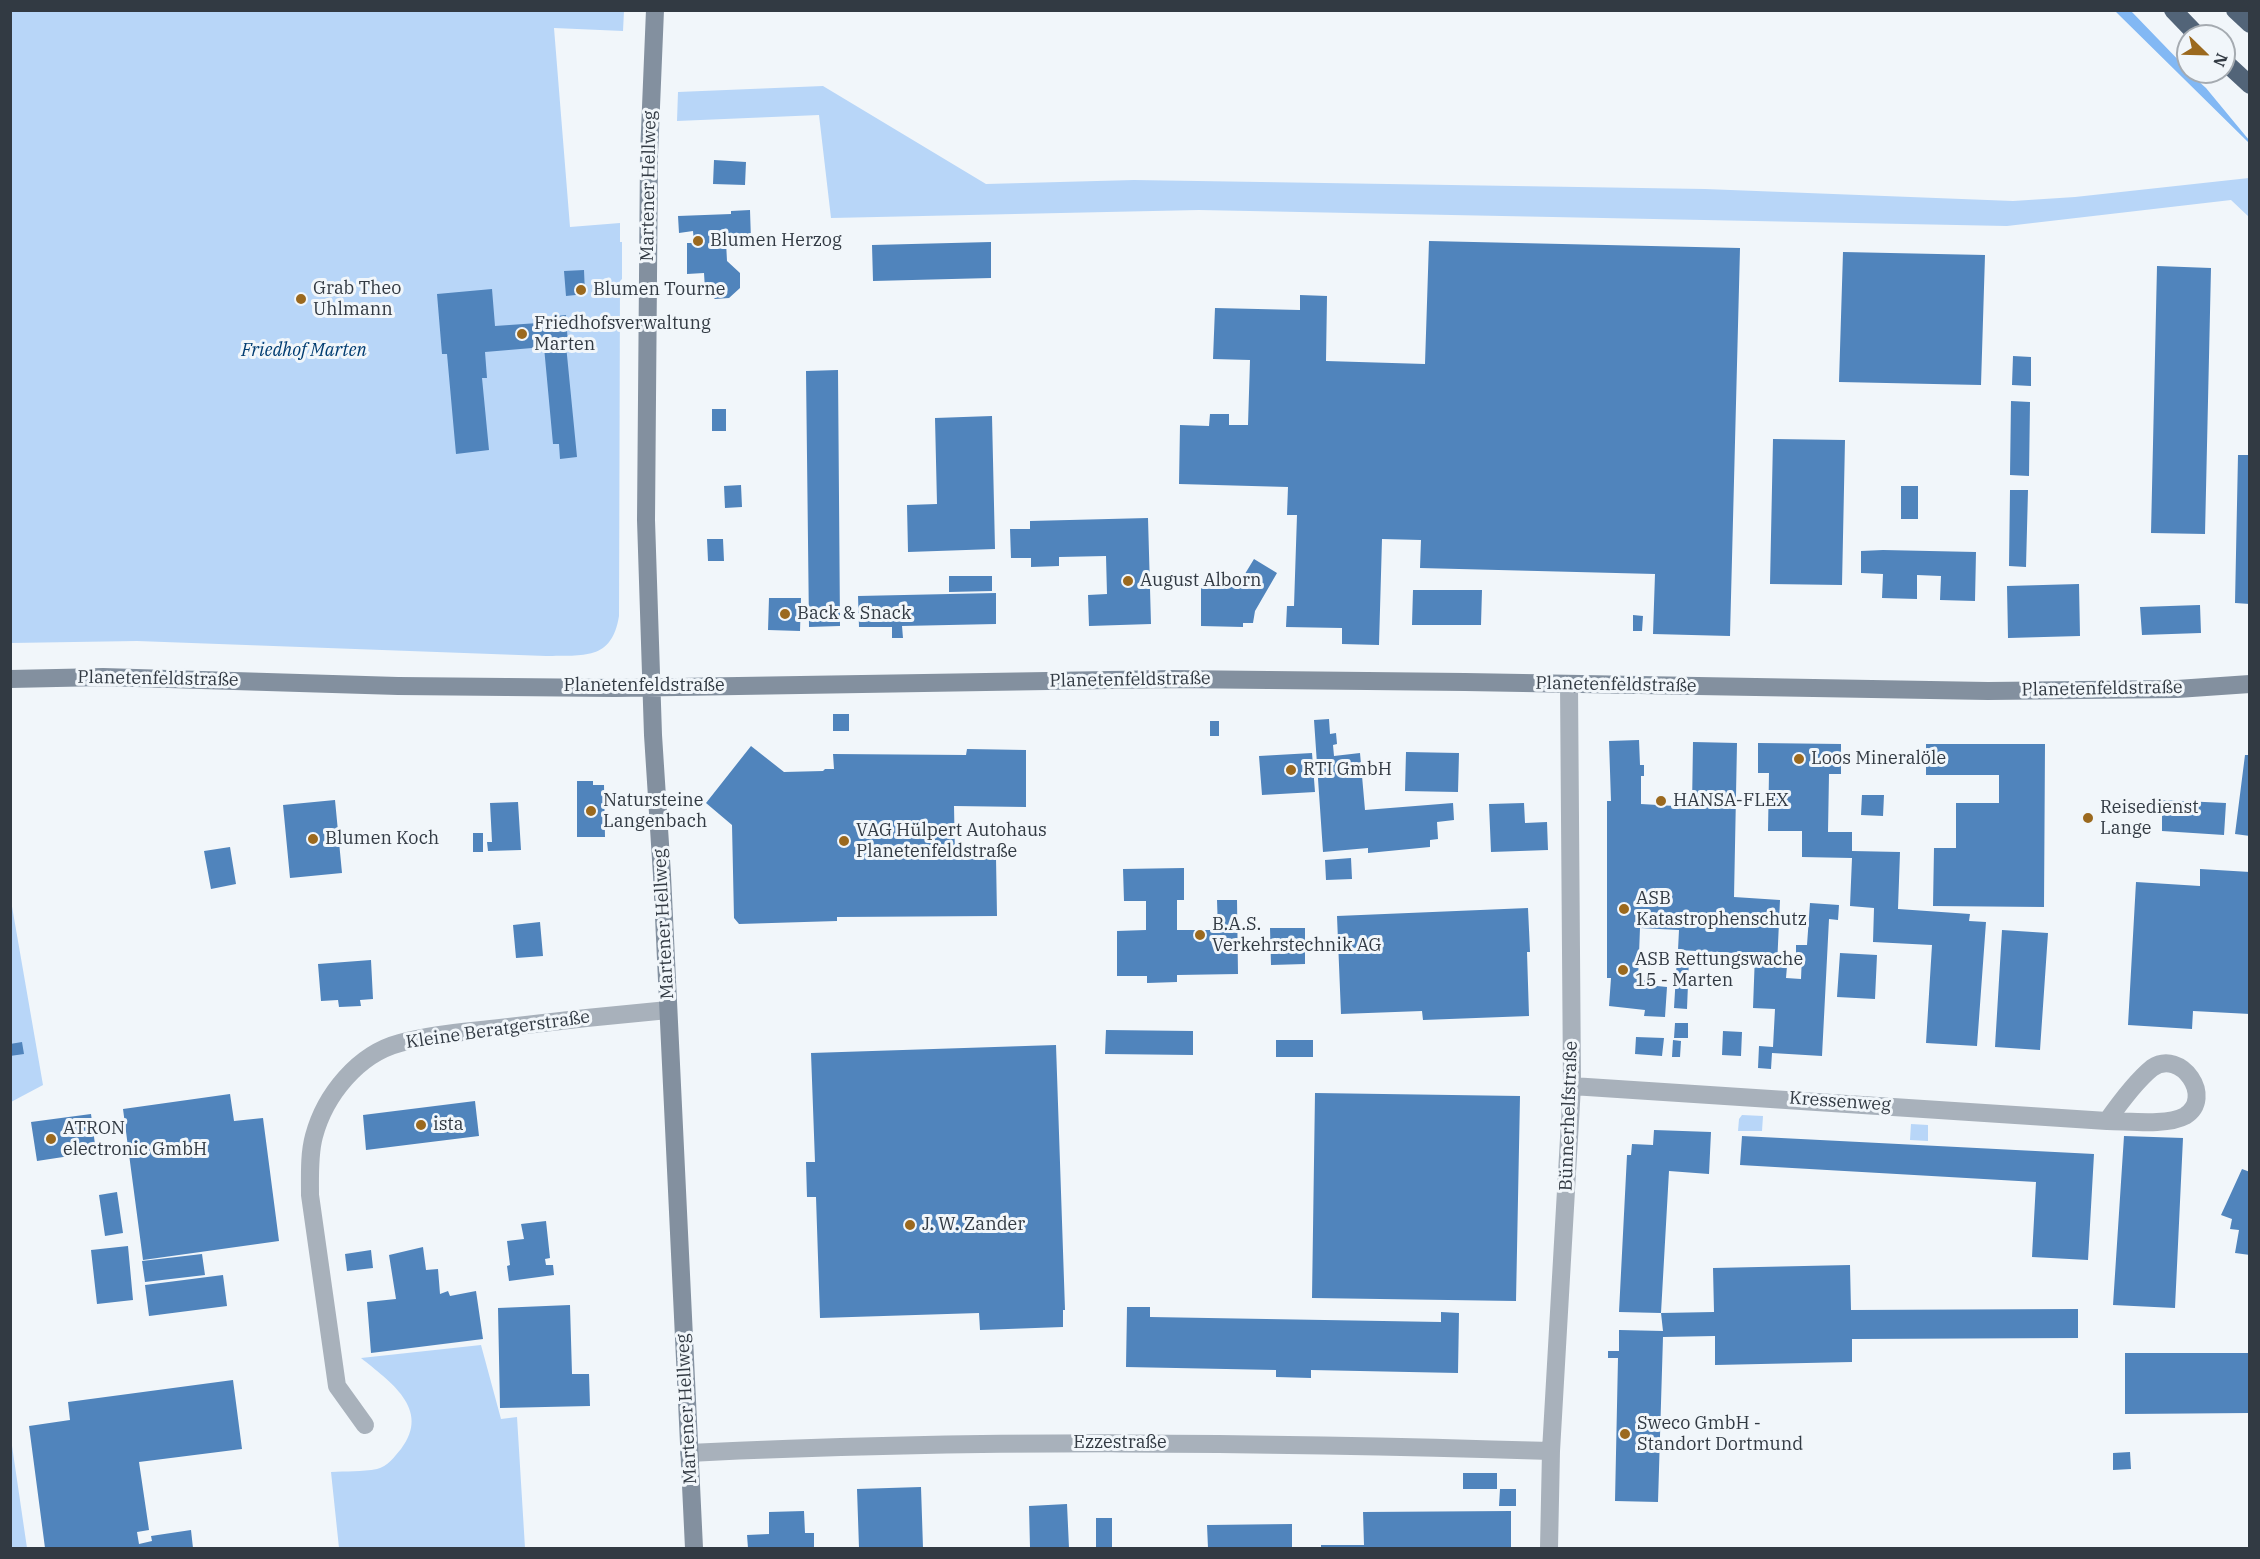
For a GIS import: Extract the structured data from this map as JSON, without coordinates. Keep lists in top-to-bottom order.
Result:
{
  "streets": {
    "street": [
      "Martener Hellweg",
      "Planetenfeldstraße",
      "Kleine Beratgerstraße",
      "Kressenweg",
      "Bünnerhelfstraße",
      "Ezzestraße"
    ]
  },
  "crossings": [
    ["Martener Hellweg", "Planetenfeldstraße"],
    ["Martener Hellweg", "Kleine Beratgerstraße"],
    ["Martener Hellweg", "Ezzestraße"],
    ["Planetenfeldstraße", "Bünnerhelfstraße"],
    ["Kressenweg", "Bünnerhelfstraße"],
    ["Bünnerhelfstraße", "Ezzestraße"]
  ],
  "parks": ["Friedhof Marten"],
  "places": [
    "Blumen Herzog",
    "Blumen Tourne",
    "Grab Theo Uhlmann",
    "Friedhofsverwaltung Marten",
    "August Alborn",
    "Back & Snack",
    "Loos Mineralöle",
    "RTI GmbH",
    "HANSA-FLEX",
    "Natursteine Langenbach",
    "Reisedienst Lange",
    "Blumen Koch",
    "VAG Hülpert Autohaus Planetenfeldstraße",
    "ASB Katastrophenschutz",
    "B.A.S. Verkehrstechnik AG",
    "ASB Rettungswache 15 - Marten",
    "ista",
    "ATRON electronic GmbH",
    "J. W. Zander",
    "Sweco GmbH - Standort Dortmund"
  ],
  "north": "bottom right"
}
